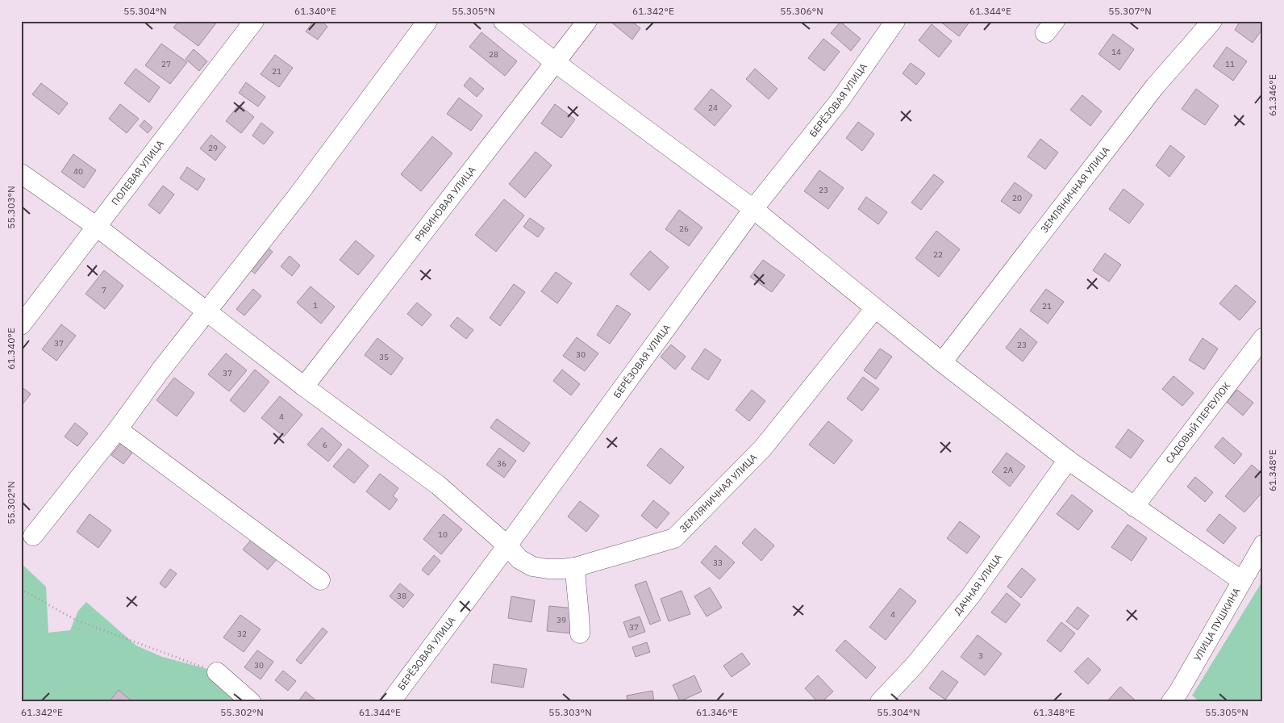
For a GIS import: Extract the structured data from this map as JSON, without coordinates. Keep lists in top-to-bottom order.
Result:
{
  "streets": {
    "street": [
      "БЕРЁЗОВАЯ УЛИЦА",
      "ПОЛЕВАЯ УЛИЦА",
      "ЗЕМЛЯНИЧНАЯ УЛИЦА",
      "РЯБИНОВАЯ УЛИЦА",
      "САДОВЫЙ ПЕРЕУЛОК",
      "ДАЧНАЯ УЛИЦА",
      "УЛИЦА ПУШКИНА"
    ]
  },
  "crossings": [
    ["БЕРЁЗОВАЯ УЛИЦА", "ЗЕМЛЯНИЧНАЯ УЛИЦА"],
    ["ПОЛЕВАЯ УЛИЦА", "ЗЕМЛЯНИЧНАЯ УЛИЦА"],
    ["ЗЕМЛЯНИЧНАЯ УЛИЦА", "РЯБИНОВАЯ УЛИЦА"]
  ],
  "house_numbers": [
    "14",
    "28",
    "27",
    "11",
    "21",
    "24",
    "29",
    "40",
    "23",
    "20",
    "26",
    "22",
    "7",
    "1",
    "21",
    "37",
    "23",
    "30",
    "35",
    "37",
    "4",
    "6",
    "36",
    "2А",
    "10",
    "33",
    "38",
    "4",
    "39",
    "37",
    "32",
    "3",
    "30"
  ],
  "coordinates": [
    "55.304°N",
    "61.340°E",
    "55.305°N",
    "61.342°E",
    "55.306°N",
    "61.344°E",
    "55.307°N",
    "61.346°E",
    "55.303°N",
    "61.348°E",
    "55.302°N"
  ]
}
